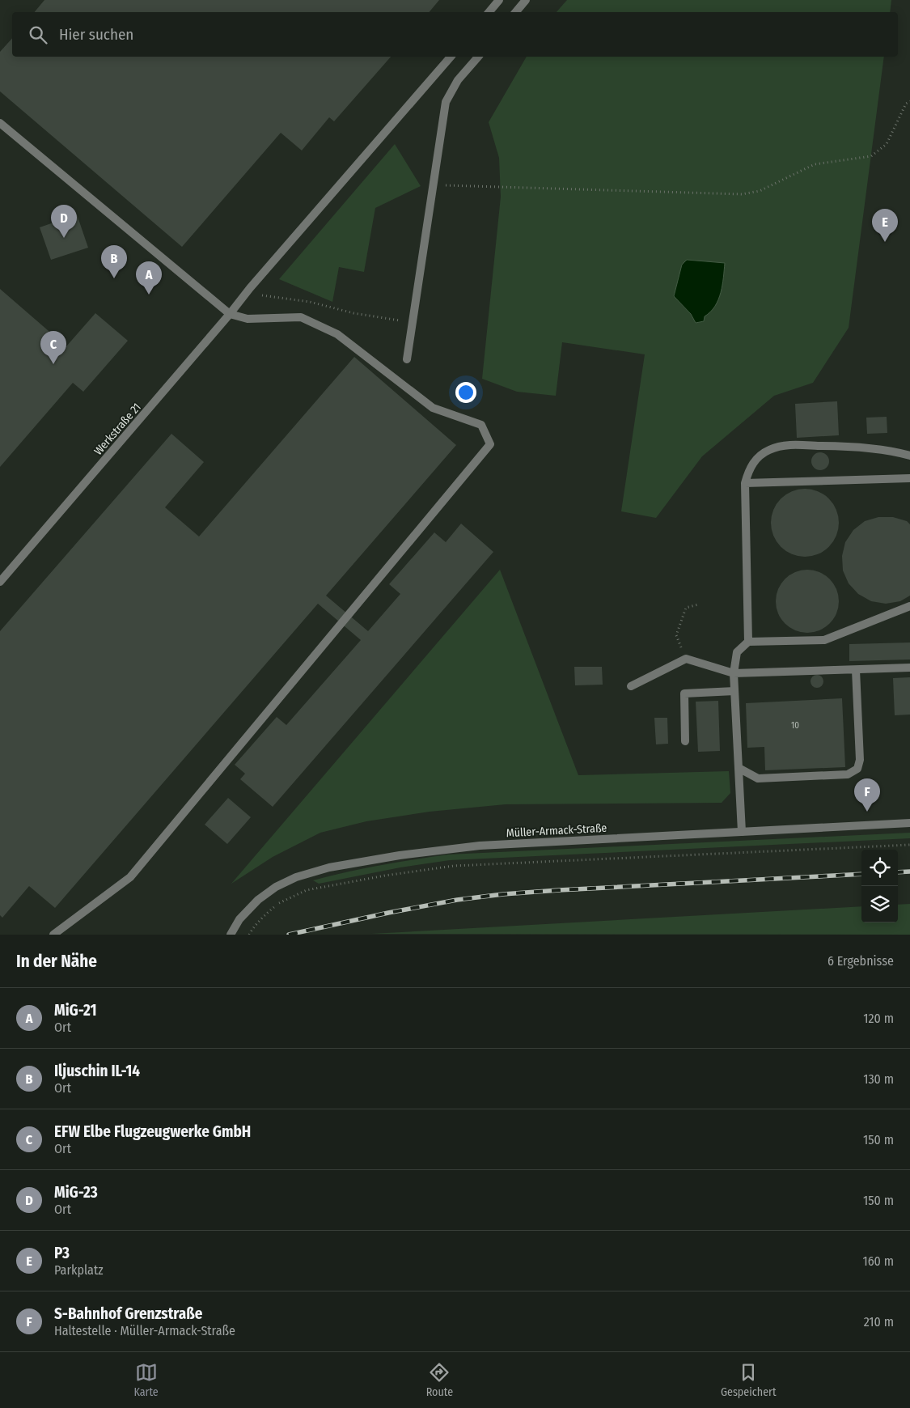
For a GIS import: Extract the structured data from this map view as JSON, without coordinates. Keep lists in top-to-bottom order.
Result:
{
  "streets": {
    "street": ["Werkstraße 21", "Müller-Armack-Straße"]
  },
  "house_numbers": ["10"],
  "page": {
    "search": "Hier suchen",
    "pins": [
      "D",
      "E",
      "B",
      "A",
      "C",
      "F"
    ],
    "heading": ["In der Nähe", "6 Ergebnisse"],
    "list": [
      {
        "mark": "A",
        "name": "MiG-21",
        "note": "Ort",
        "value": "120 m"
      },
      {
        "mark": "B",
        "name": "Iljuschin IL-14",
        "note": "Ort",
        "value": "130 m"
      },
      {
        "mark": "C",
        "name": "EFW Elbe Flugzeugwerke GmbH",
        "note": "Ort",
        "value": "150 m"
      },
      {
        "mark": "D",
        "name": "MiG-23",
        "note": "Ort",
        "value": "150 m"
      },
      {
        "mark": "E",
        "name": "P3",
        "note": "Parkplatz",
        "value": "160 m"
      },
      {
        "mark": "F",
        "name": "S-Bahnhof Grenzstraße",
        "note": "Haltestelle · Müller-Armack-Straße",
        "value": "210 m"
      }
    ],
    "nav": ["Karte", "Route", "Gespeichert"]
  }
}
